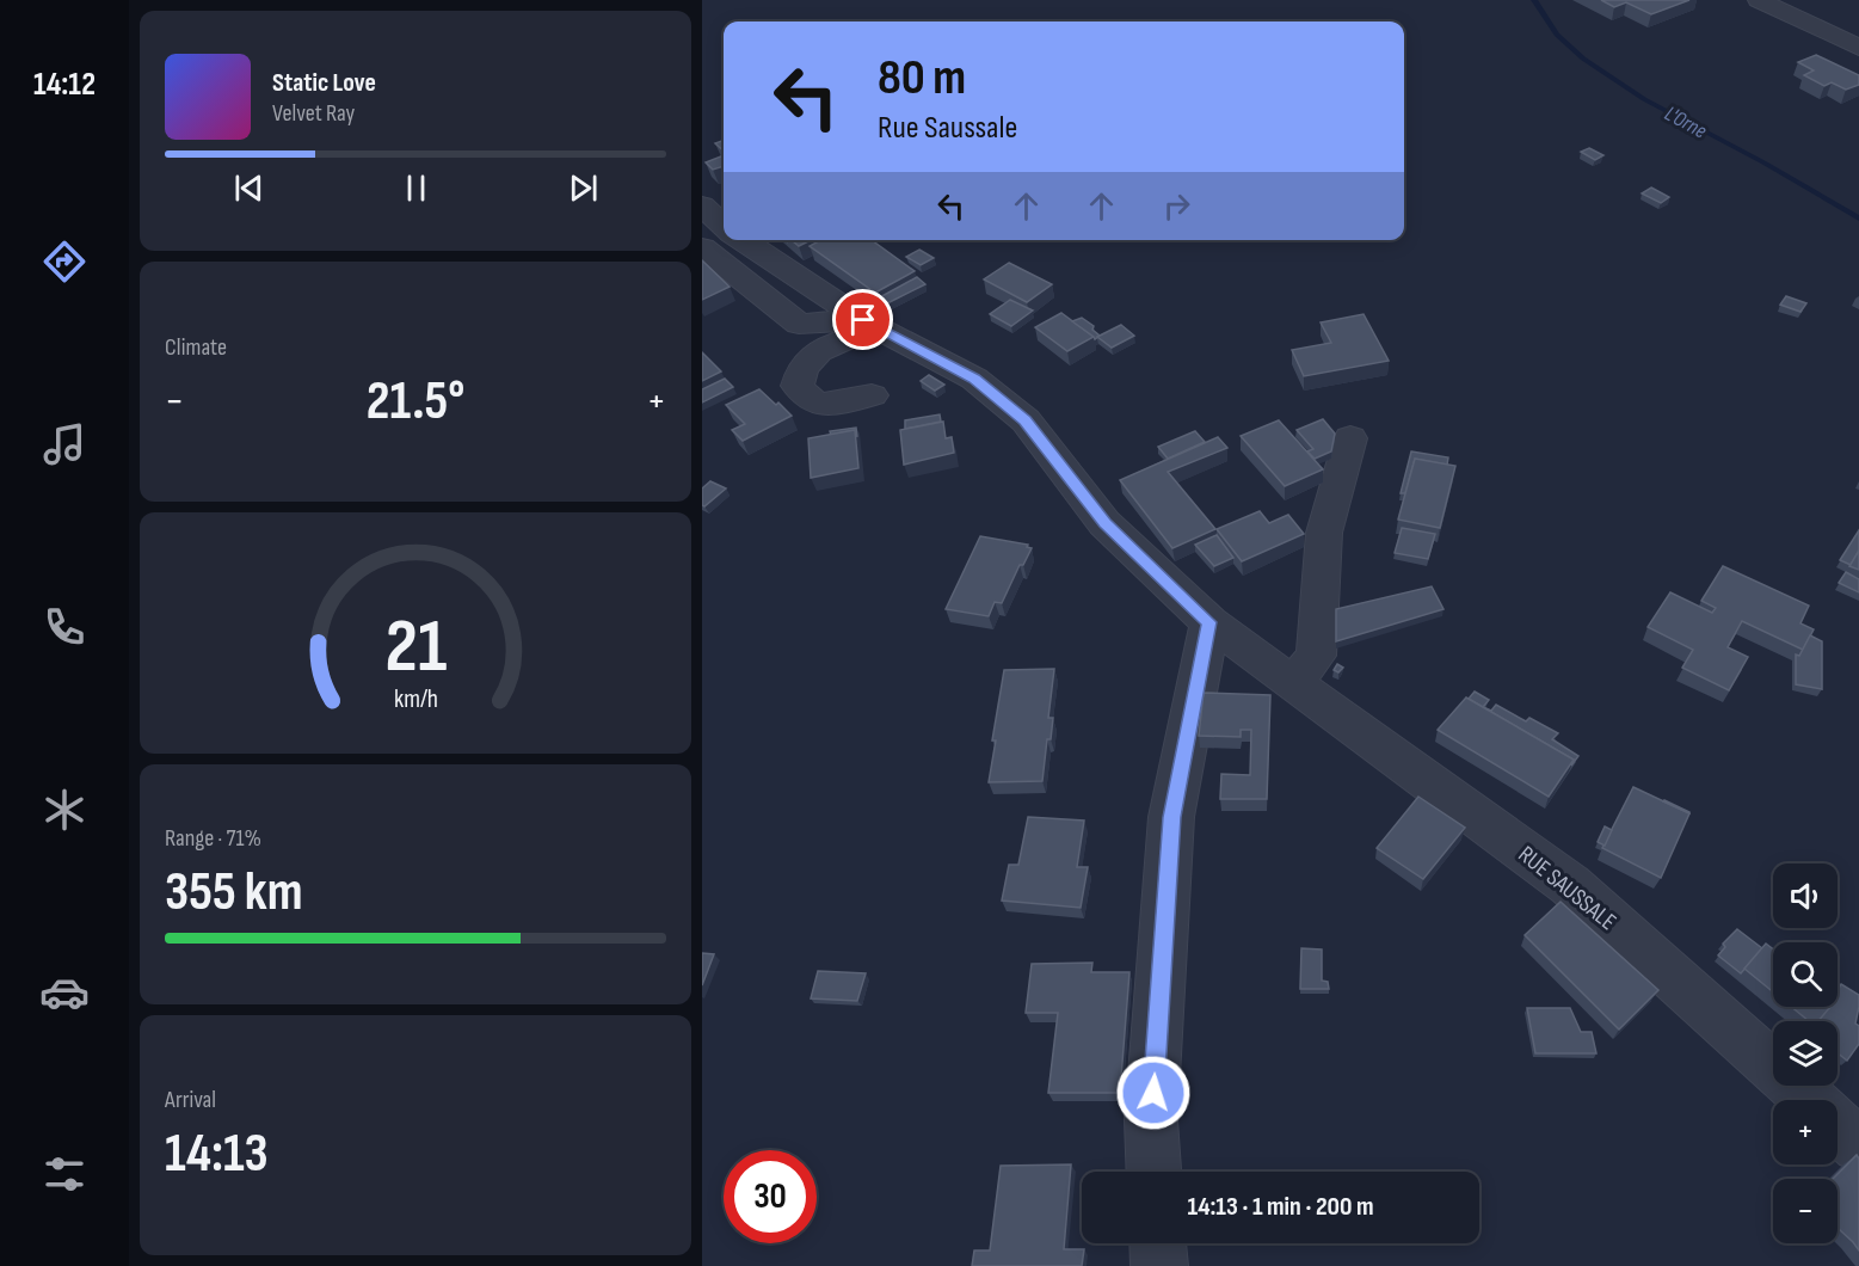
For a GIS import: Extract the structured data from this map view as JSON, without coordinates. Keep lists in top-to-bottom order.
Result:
{
  "streets": {
    "street": ["RUE SAUSSALE"]
  },
  "water": ["L'Orne"],
  "page": {
    "tabs": "14:12",
    "turn": ["80 m", "Rue Saussale"],
    "song": ["Static Love", "Velvet Ray"],
    "tile": [
      "Climate",
      ["Range · 71%", "355 km"],
      ["Arrival", "14:13"]
    ],
    "heat": ["−", "21.5°", "+"],
    "map_buttons": ["+", "−"],
    "limit": "30",
    "trip": "14:13 · 1 min · 200 m",
    "gauge": ["21", "km/h"]
  }
}
